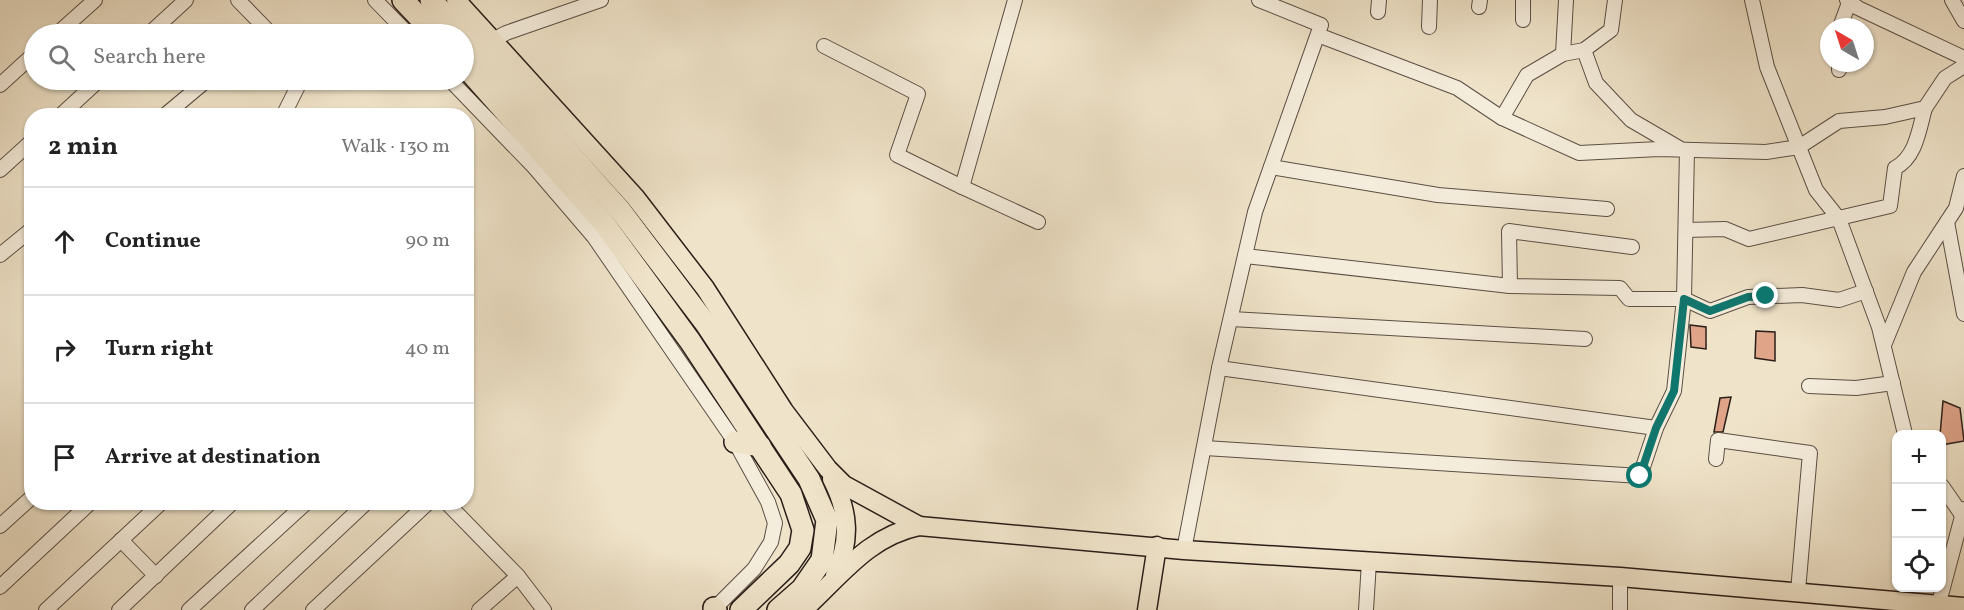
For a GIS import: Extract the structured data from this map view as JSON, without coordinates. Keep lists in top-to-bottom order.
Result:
{
  "north": "top left",
  "page": {
    "search": "Search here",
    "heading": ["2 min", "Walk · 130 m"],
    "list": [
      ["Continue", "90 m"],
      ["Turn right", "40 m"],
      "Arrive at destination"
    ],
    "map_buttons": ["+", "−"]
  }
}
